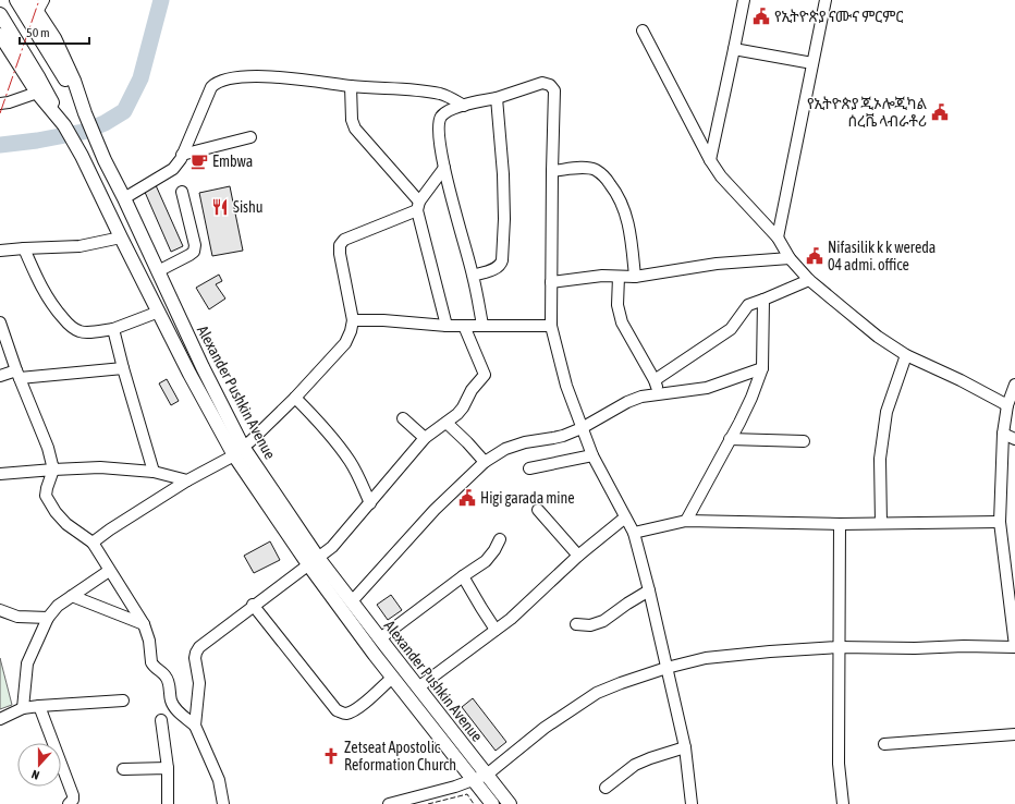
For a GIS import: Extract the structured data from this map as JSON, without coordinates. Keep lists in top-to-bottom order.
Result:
{
  "streets": {
    "main road": ["Alexander Pushkin Avenue"]
  },
  "places": {
    "public building": [
      "የኢትዮጵያ ናሙና ምርምር",
      "የኢትዮጵያ ጂኦሎጂካል ሰረቬ ላብራቶሪ",
      "Nifasilik k k wereda 04 admi. office",
      "Higi garada mine"
    ],
    "cafe": ["Embwa"],
    "restaurant": ["Sishu"],
    "church": ["Zetseat Apostolic Reformation Church"]
  },
  "scale_bar": "50 m",
  "north": "bottom"
}
